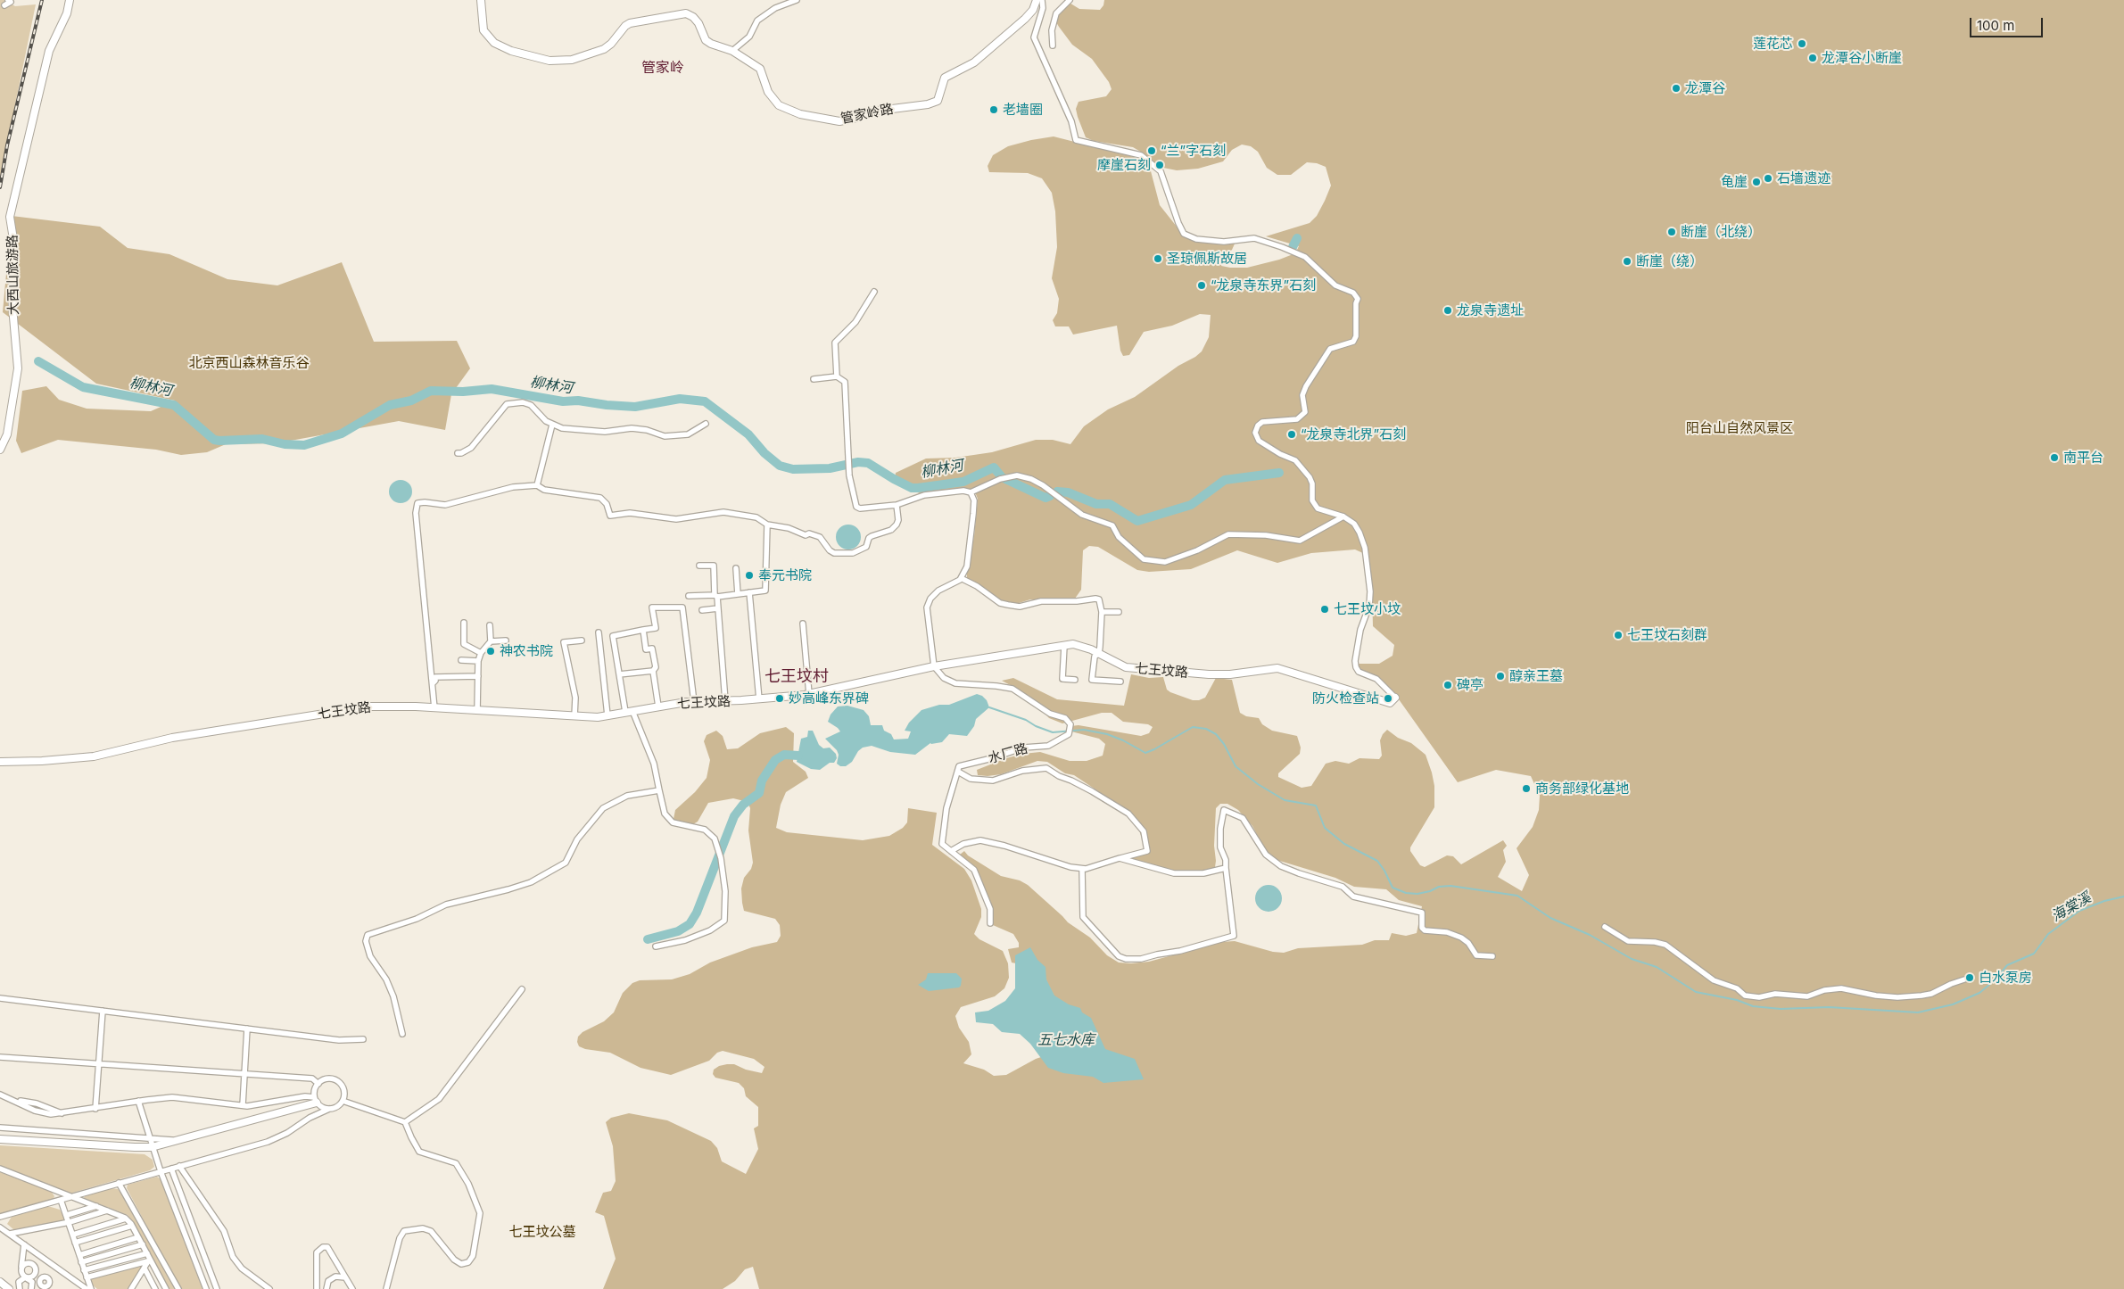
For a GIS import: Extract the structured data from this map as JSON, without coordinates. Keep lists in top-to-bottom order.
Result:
{
  "streets": {
    "street": [
      "管家岭路",
      "大西山旅游路",
      "七王坟路",
      "水厂路"
    ]
  },
  "crossings": [
    ["七王坟路", "水厂路"]
  ],
  "districts": ["管家岭", "七王坟村"],
  "water": ["柳林河", "海棠溪", "五七水库"],
  "parks": ["北京西山森林音乐谷", "阳台山自然风景区", "七王坟公墓"],
  "places": [
    "莲花芯",
    "龙潭谷小断崖",
    "龙潭谷",
    "老墙圈",
    "“兰”字石刻",
    "摩崖石刻",
    "石墙遗迹",
    "龟崖",
    "断崖（北绕）",
    "圣琼佩斯故居",
    "断崖（绕）",
    "“龙泉寺东界”石刻",
    "龙泉寺遗址",
    "“龙泉寺北界”石刻",
    "南平台",
    "奉元书院",
    "七王坟小坟",
    "七王坟石刻群",
    "神农书院",
    "醇亲王墓",
    "碑亭",
    "妙高峰东界碑",
    "防火检查站",
    "商务部绿化基地",
    "白水泵房"
  ],
  "scale_bar": "100 m"
}
